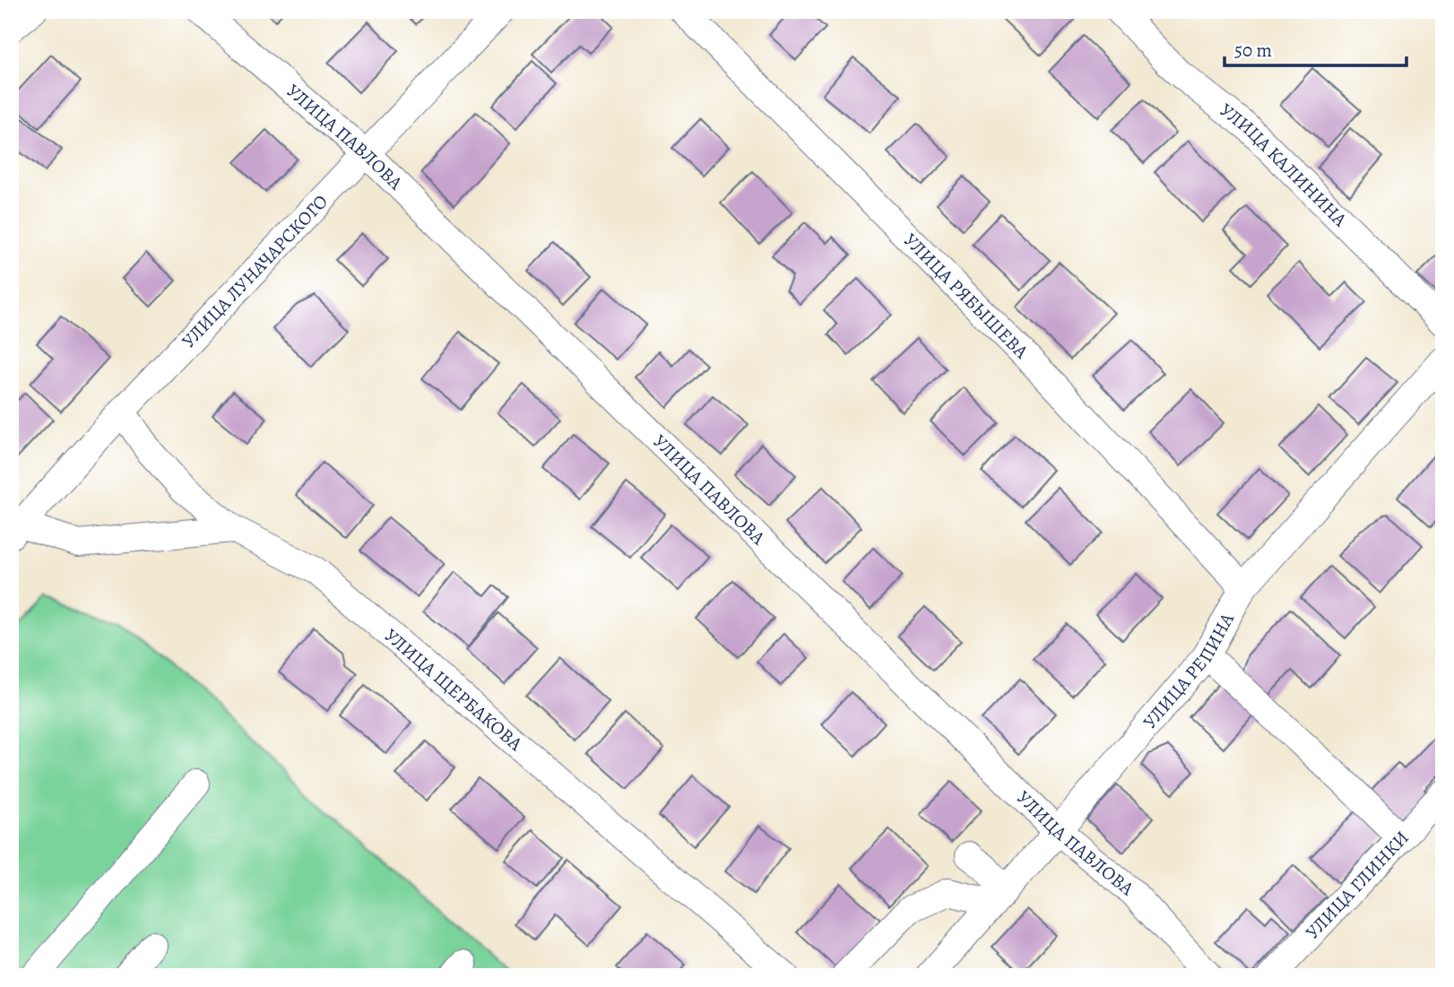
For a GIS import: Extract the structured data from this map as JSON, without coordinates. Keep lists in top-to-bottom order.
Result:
{
  "streets": {
    "street": [
      "УЛИЦА ПАВЛОВА",
      "УЛИЦА КАЛИНИНА",
      "УЛИЦА ЛУНАЧАРСКОГО",
      "УЛИЦА РЯБЫШЕВА",
      "УЛИЦА РЕПИНА",
      "УЛИЦА ЩЕРБАКОВА",
      "УЛИЦА ГЛИНКИ"
    ]
  },
  "crossings": [
    ["УЛИЦА ПАВЛОВА", "УЛИЦА ЛУНАЧАРСКОГО"],
    ["УЛИЦА ПАВЛОВА", "УЛИЦА РЕПИНА"],
    ["УЛИЦА ЛУНАЧАРСКОГО", "УЛИЦА ЩЕРБАКОВА"],
    ["УЛИЦА РЯБЫШЕВА", "УЛИЦА РЕПИНА"]
  ],
  "scale_bar": "50 m"
}
